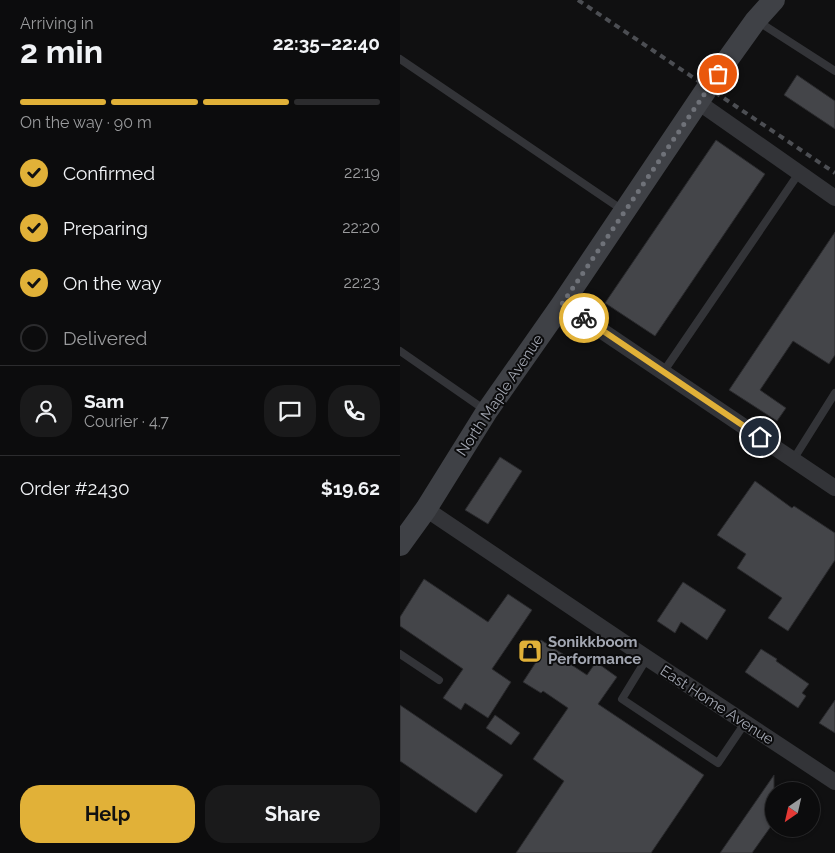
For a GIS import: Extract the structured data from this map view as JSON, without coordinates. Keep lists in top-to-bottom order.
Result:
{
  "streets": {
    "street": ["North Maple Avenue", "East Home Avenue"]
  },
  "crossings": [
    ["North Maple Avenue", "East Home Avenue"]
  ],
  "places": {
    "shop": ["Sonikkboom Performance"]
  },
  "north": "bottom left",
  "page": {
    "heading": ["2 min", "Arriving in", "22:35–22:40"],
    "panel": [
      "Sam",
      "Courier · 4.7",
      "Order #2430",
      "$19.62"
    ],
    "bar": "On the way · 90 m",
    "list": [
      ["Confirmed", "22:19"],
      ["Preparing", "22:20"],
      ["On the way", "22:23"],
      "Delivered"
    ],
    "buttons": ["Help", "Share"]
  }
}
